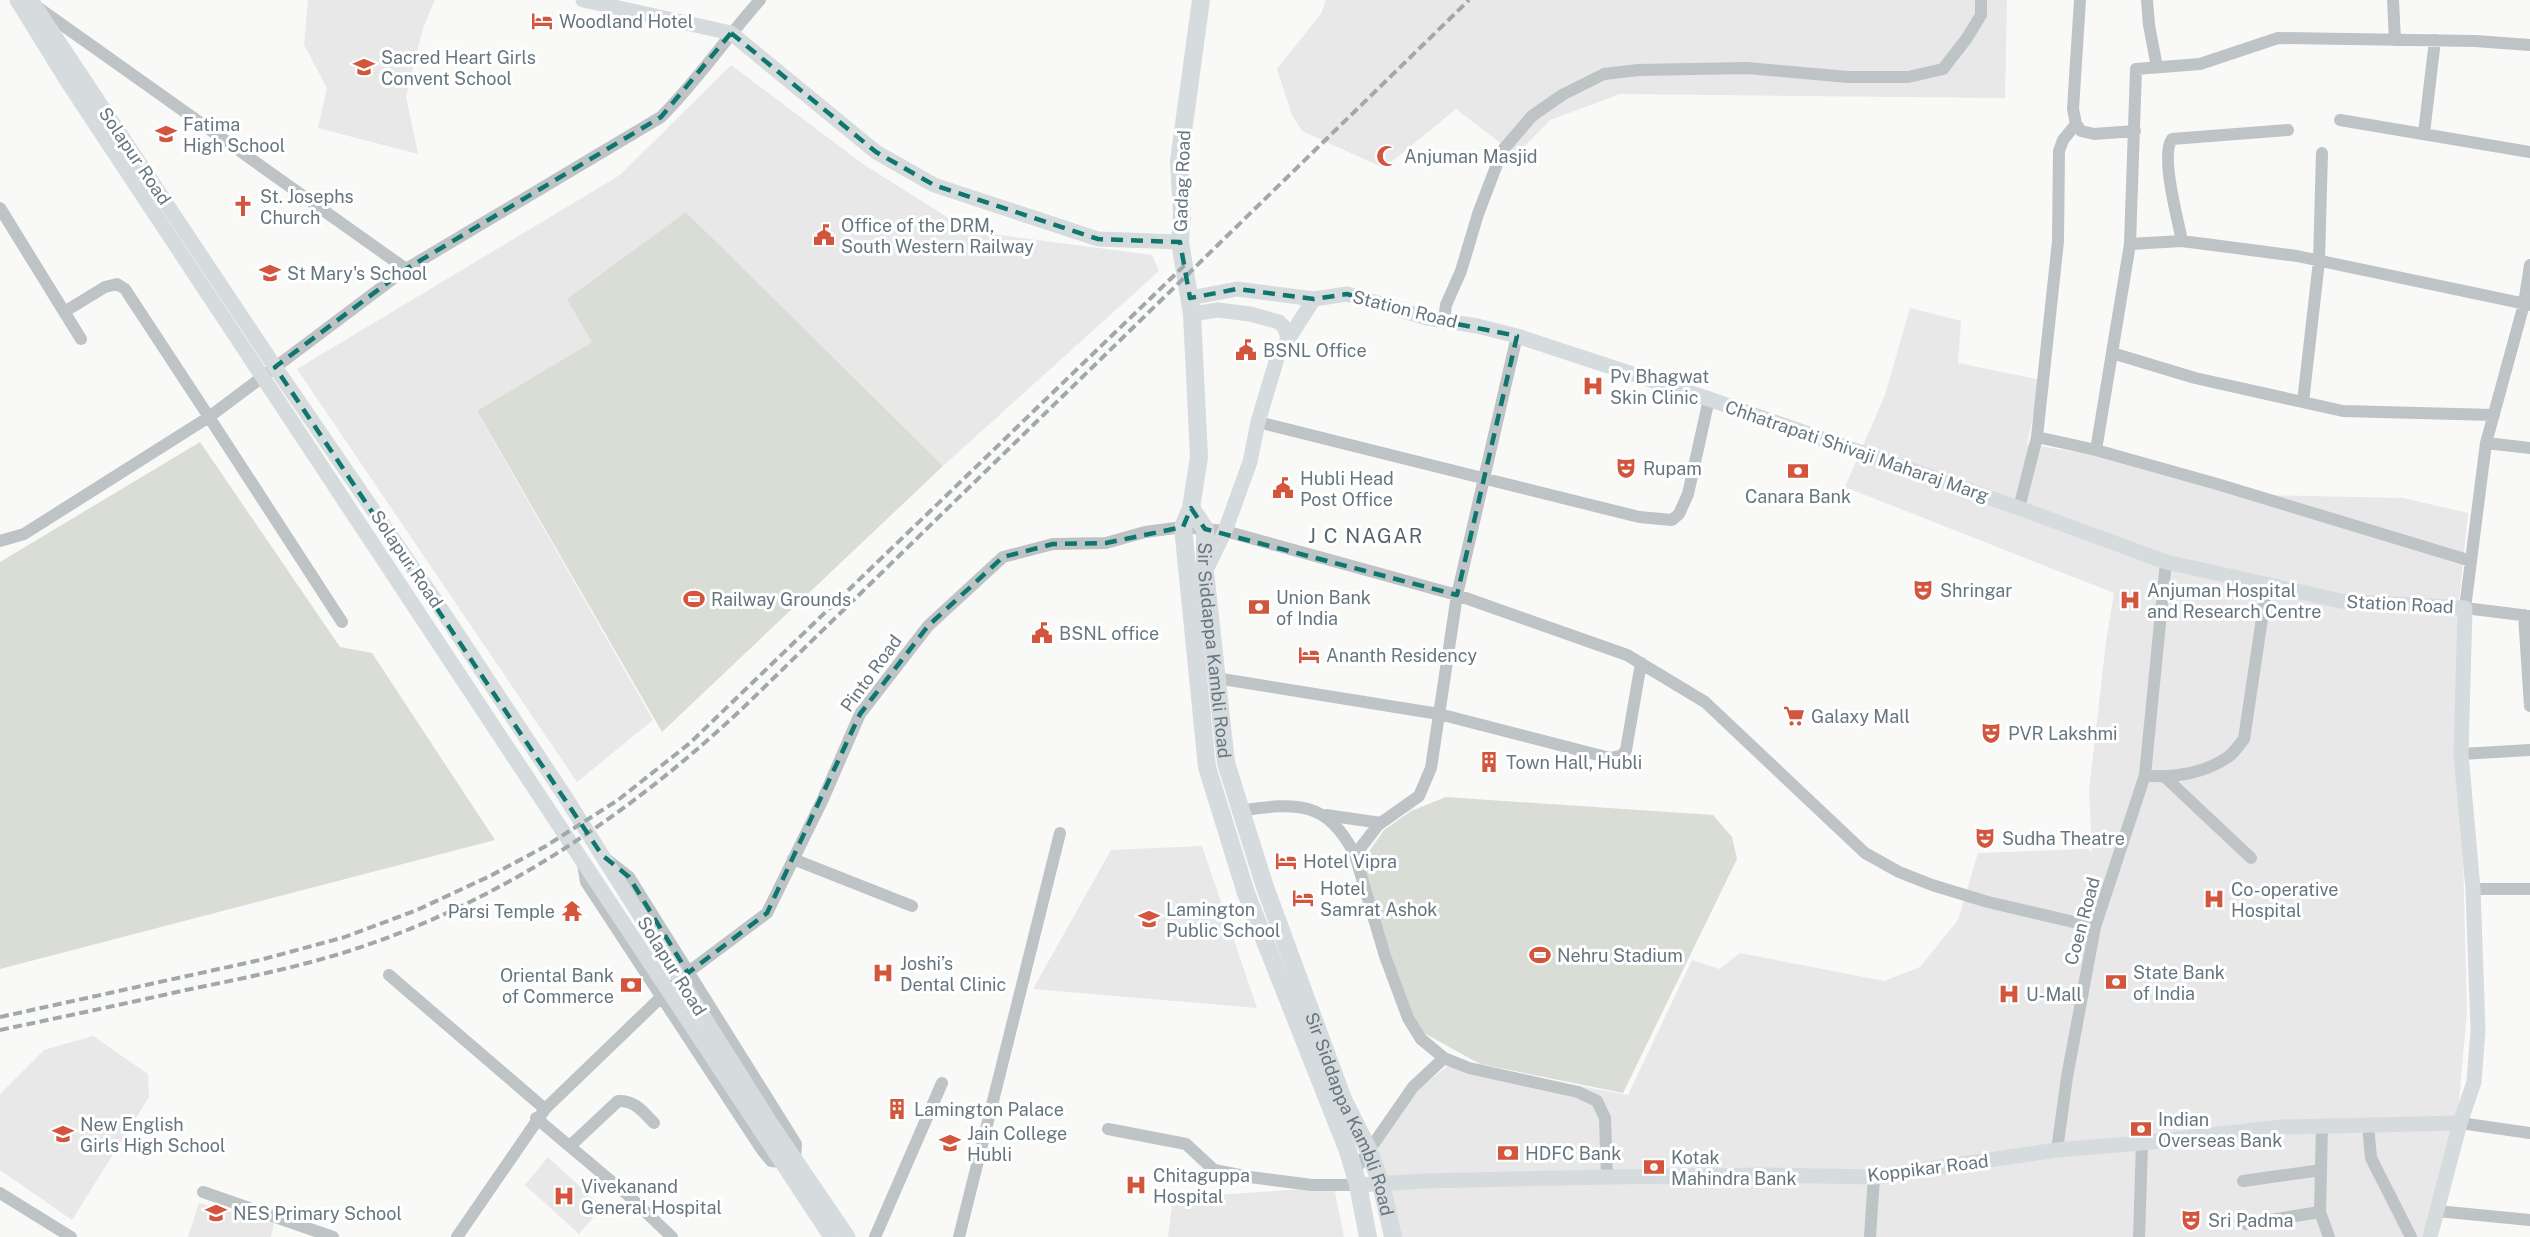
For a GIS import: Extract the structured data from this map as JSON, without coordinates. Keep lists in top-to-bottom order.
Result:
{
  "streets": {
    "highway": ["Gadag Road", "Sir Siddappa Kambli Road"],
    "main road": [
      "Solapur Road",
      "Station Road",
      "Chhatrapati Shivaji Maharaj Marg",
      "Koppikar Road"
    ],
    "street": ["Pinto Road", "Coen Road"]
  },
  "crossings": [
    ["Gadag Road", "Station Road"],
    ["Gadag Road", "Sir Siddappa Kambli Road"],
    ["Station Road", "Chhatrapati Shivaji Maharaj Marg"],
    ["Station Road", "Coen Road"],
    ["Chhatrapati Shivaji Maharaj Marg", "Coen Road"],
    ["Sir Siddappa Kambli Road", "Pinto Road"],
    ["Sir Siddappa Kambli Road", "Koppikar Road"],
    ["Pinto Road", "Coen Road"],
    ["Coen Road", "Koppikar Road"]
  ],
  "districts": ["J C NAGAR"],
  "places": {
    "hotel": [
      "Woodland Hotel",
      "Ananth Residency",
      "Hotel Vipra",
      "Hotel Samrat Ashok"
    ],
    "school or university": [
      "Sacred Heart Girls Convent School",
      "Fatima High School",
      "St Mary's School",
      "Lamington Public School",
      "New English Girls High School",
      "Jain College Hubli",
      "NES Primary School"
    ],
    "mosque": ["Anjuman Masjid"],
    "church": ["St. Josephs Church"],
    "public building": [
      "Office of the DRM, South Western Railway",
      "BSNL Office",
      "Hubli Head Post Office",
      "BSNL office"
    ],
    "hospital": [
      "Pv Bhagwat Skin Clinic",
      "Anjuman Hospital and Research Centre",
      "Co-operative Hospital",
      "Joshi’s Dental Clinic",
      "U-Mall",
      "Chitaguppa Hospital",
      "Vivekanand General Hospital"
    ],
    "theatre": [
      "Rupam",
      "Shringar",
      "PVR Lakshmi",
      "Sudha Theatre",
      "Sri Padma"
    ],
    "bank": [
      "Canara Bank",
      "Union Bank of India",
      "State Bank of India",
      "Oriental Bank of Commerce",
      "Indian Overseas Bank",
      "HDFC Bank",
      "Kotak Mahindra Bank"
    ],
    "sports": ["Railway Grounds", "Nehru Stadium"],
    "supermarket": ["Galaxy Mall"],
    "building": ["Town Hall, Hubli", "Lamington Palace"],
    "temple": ["Parsi Temple"]
  }
}
